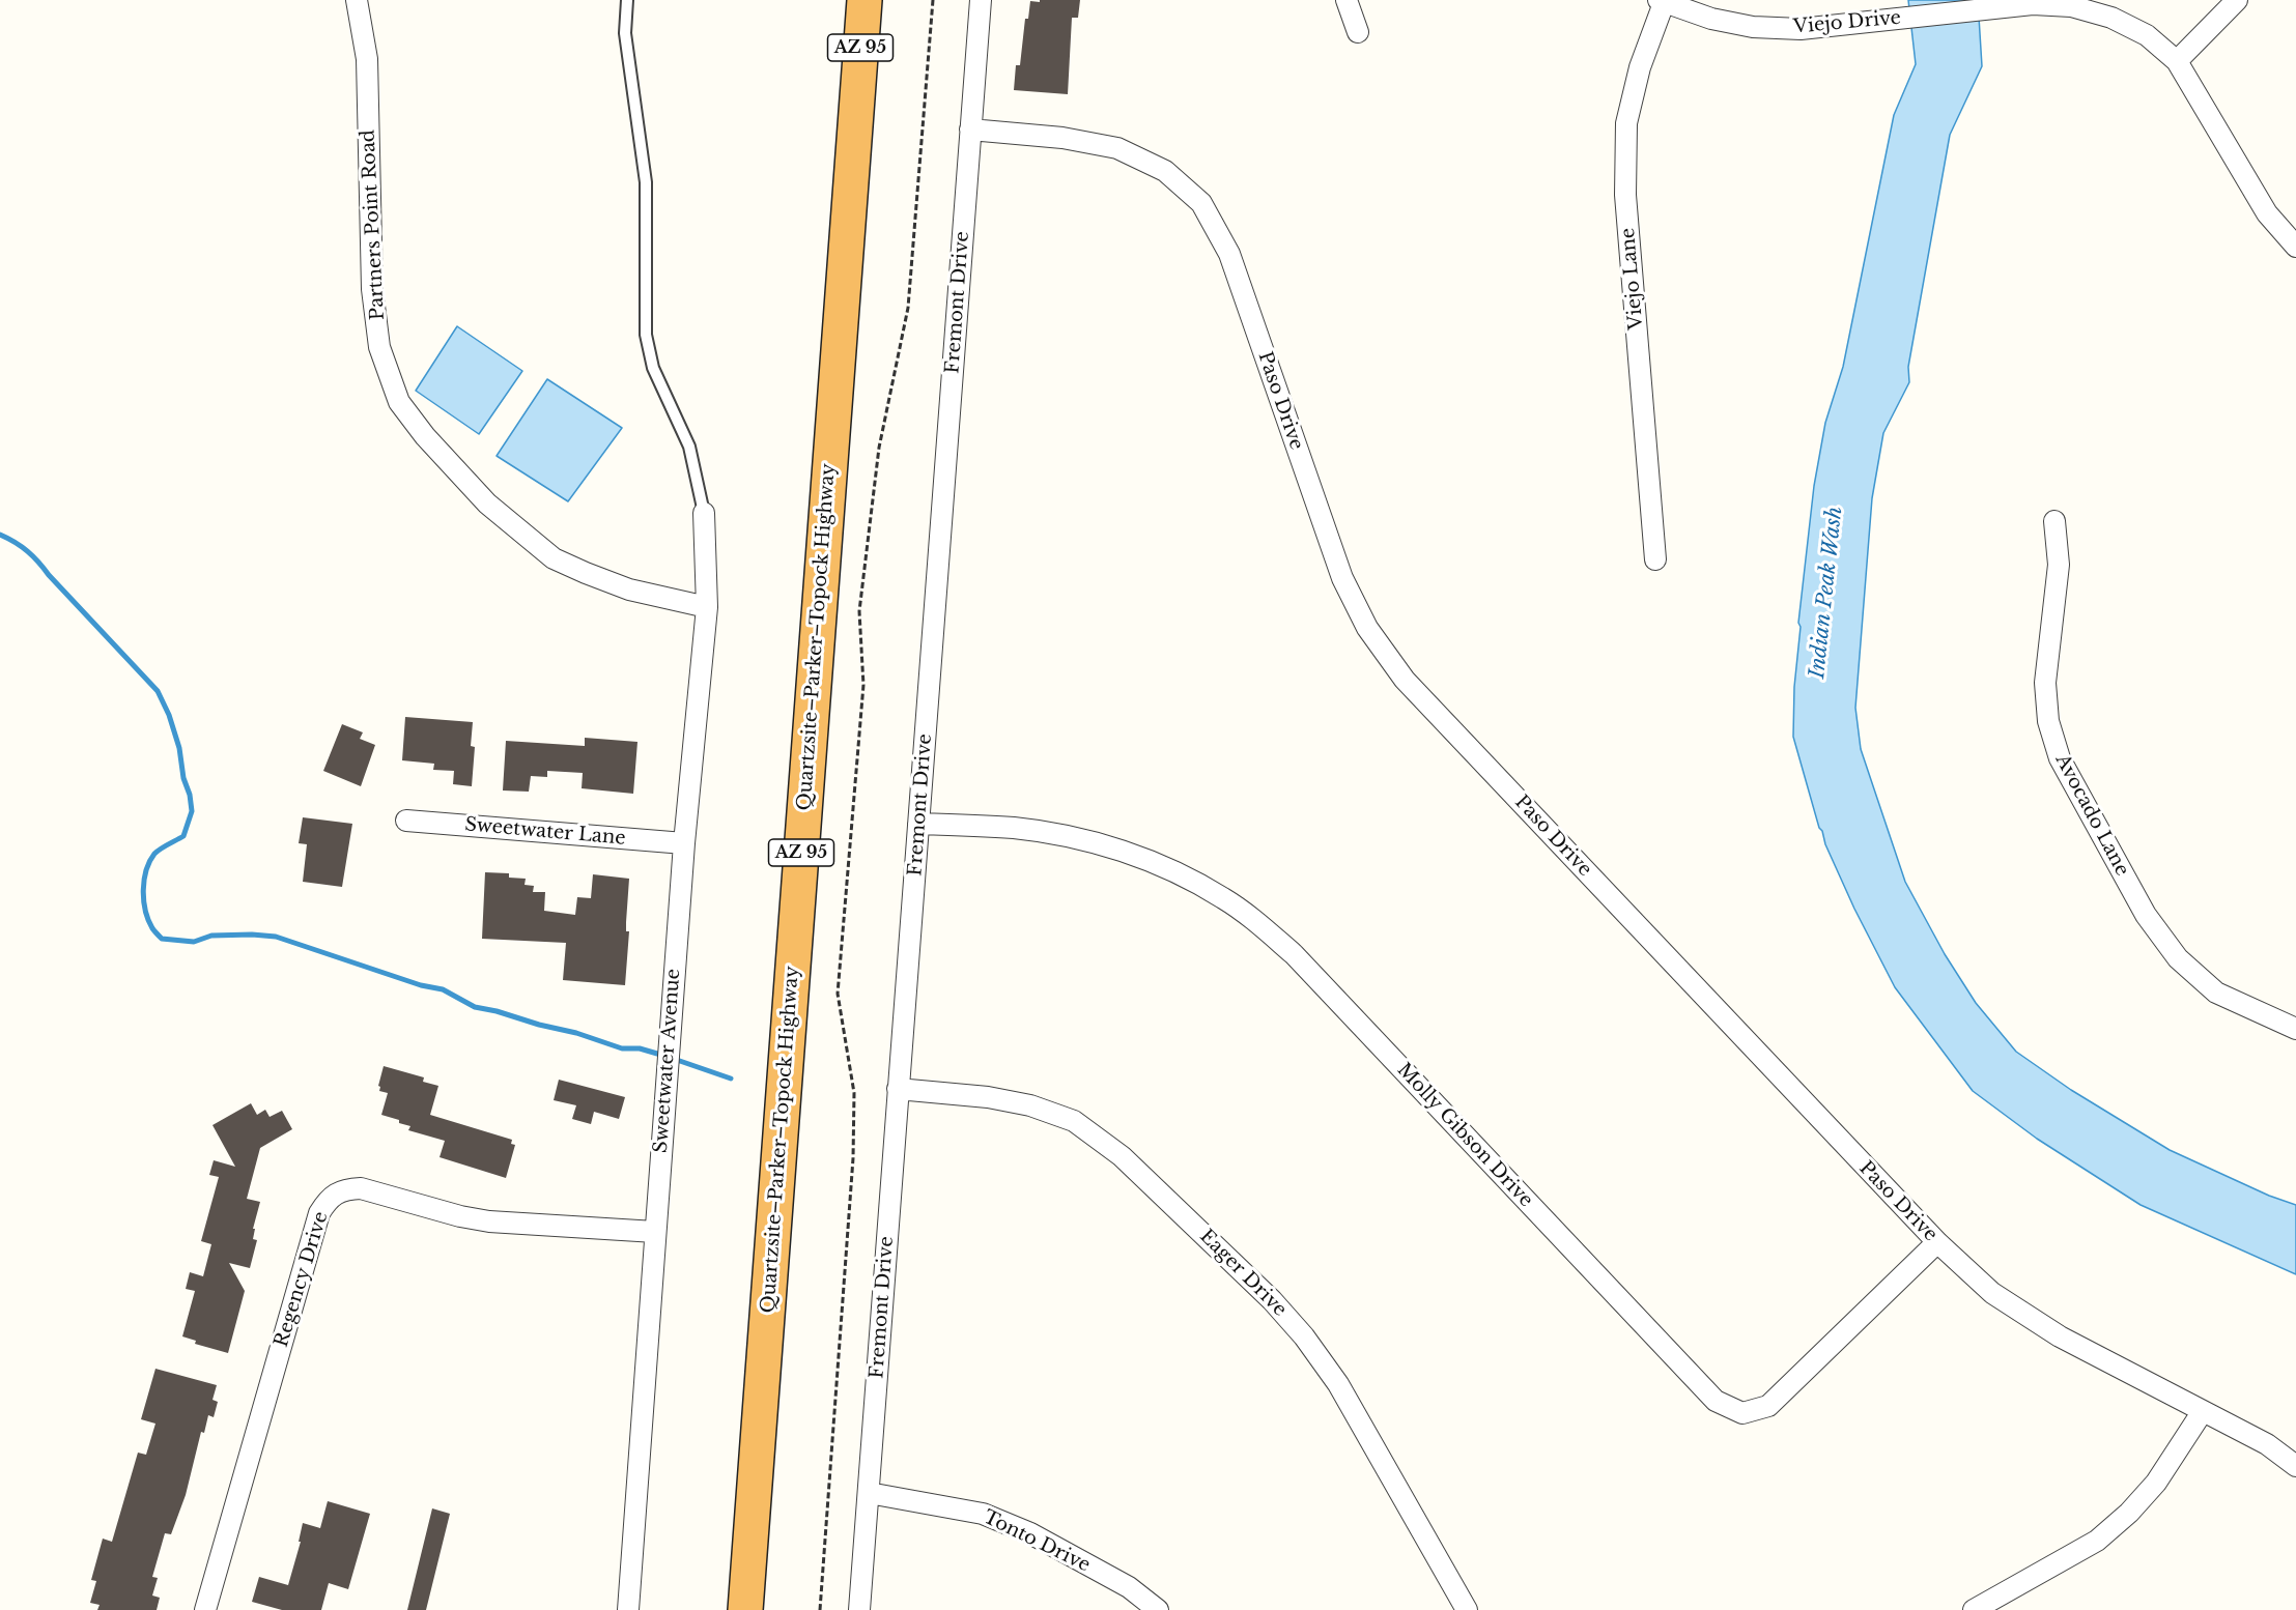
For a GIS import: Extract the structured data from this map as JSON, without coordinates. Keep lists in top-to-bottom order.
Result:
{
  "streets": {
    "highway": ["AZ 95", "Quartzsite–Parker–Topock Highway"],
    "street": [
      "Viejo Drive",
      "Partners Point Road",
      "Viejo Lane",
      "Fremont Drive",
      "Paso Drive",
      "Avocado Lane",
      "Sweetwater Lane",
      "Sweetwater Avenue",
      "Molly Gibson Drive",
      "Eager Drive",
      "Regency Drive",
      "Tonto Drive"
    ]
  },
  "crossings": [
    ["Viejo Drive", "Viejo Lane"],
    ["Partners Point Road", "Sweetwater Avenue"],
    ["Fremont Drive", "Paso Drive"],
    ["Fremont Drive", "Molly Gibson Drive"],
    ["Fremont Drive", "Eager Drive"],
    ["Fremont Drive", "Tonto Drive"],
    ["Paso Drive", "Molly Gibson Drive"],
    ["Sweetwater Lane", "Sweetwater Avenue"],
    ["Sweetwater Avenue", "Regency Drive"]
  ],
  "water": ["Indian Peak Wash"]
}
